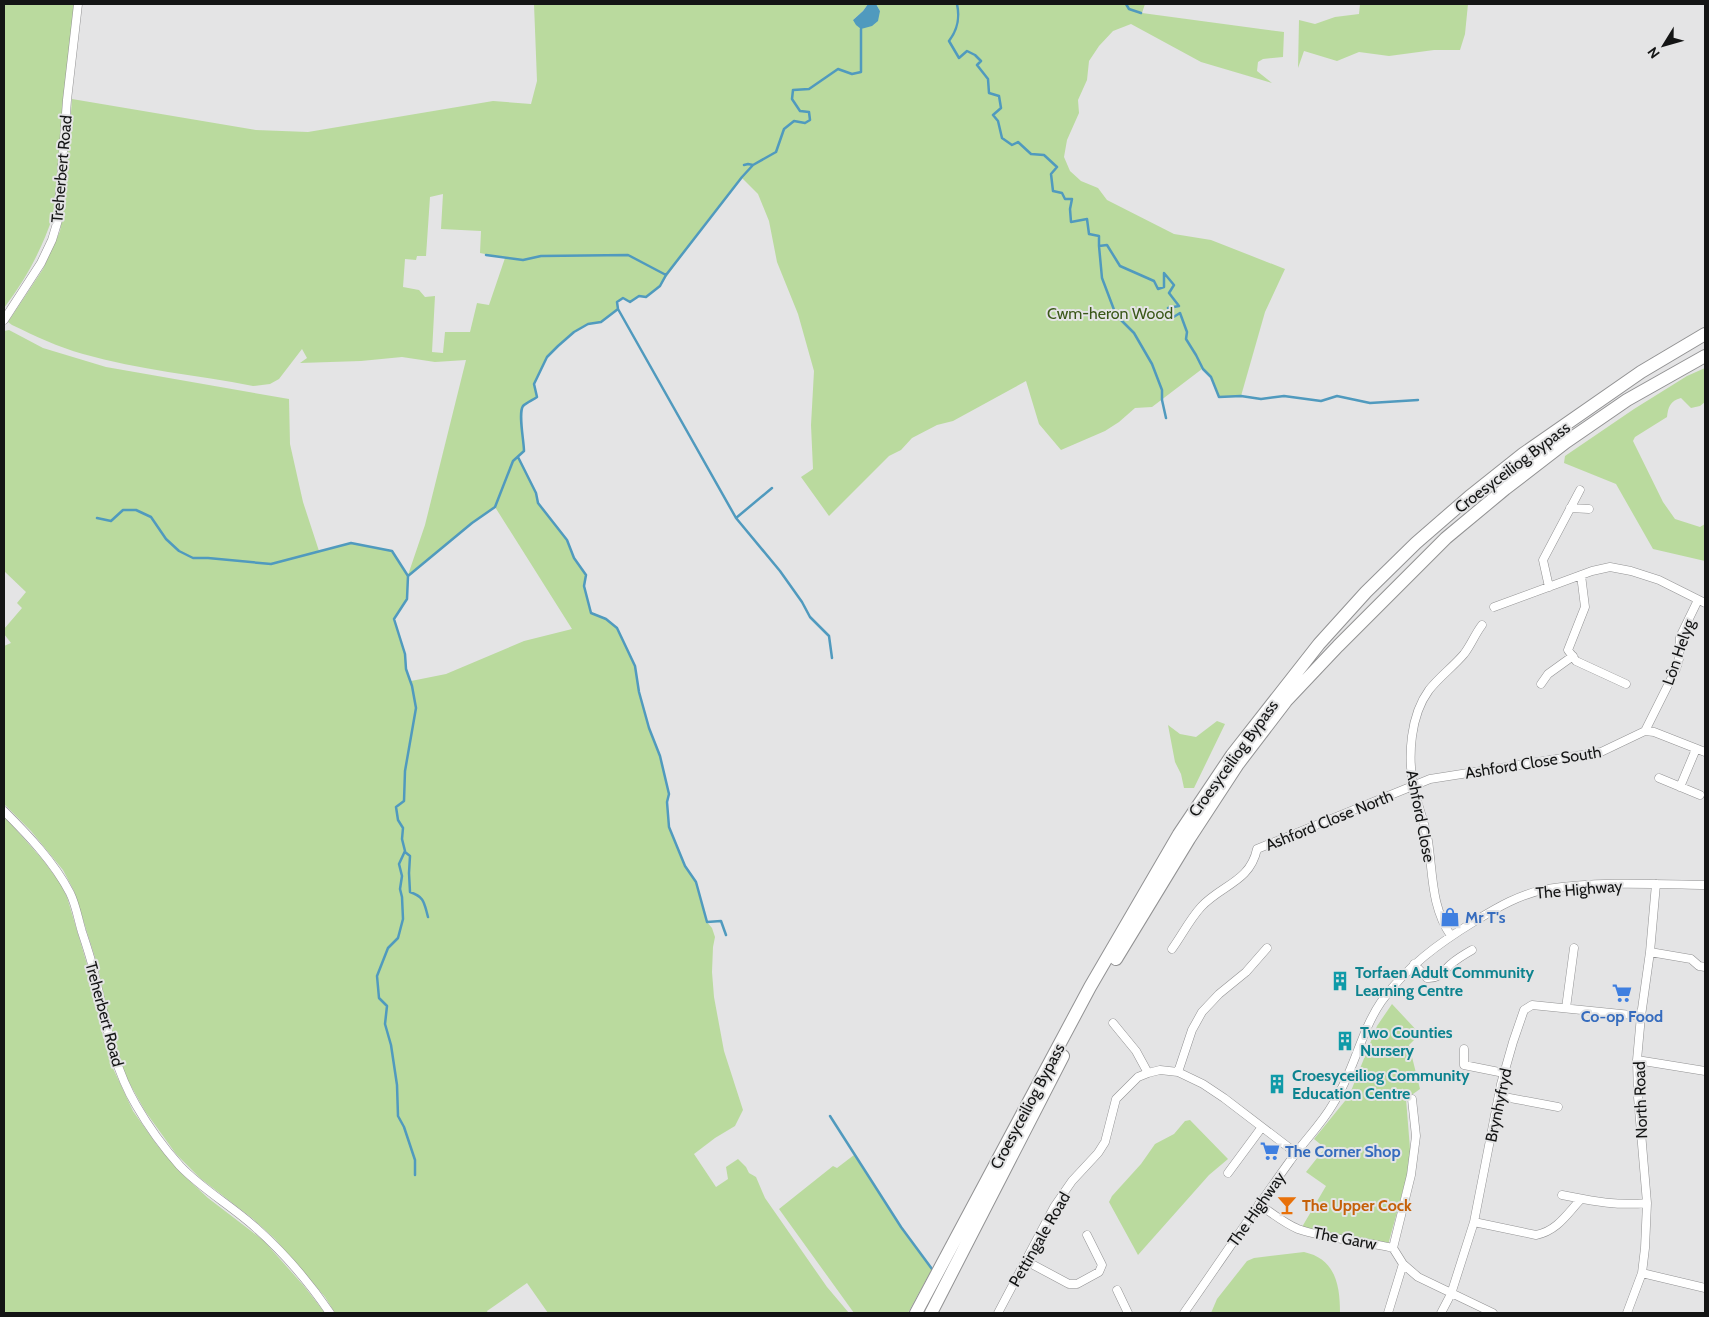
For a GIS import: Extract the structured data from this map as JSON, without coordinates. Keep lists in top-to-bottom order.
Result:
{
  "streets": {
    "highway": ["Croesyceiliog Bypass"],
    "street": [
      "Treherbert Road",
      "Lôn Helyg",
      "Ashford Close South",
      "Ashford Close",
      "Ashford Close North",
      "The Highway",
      "North Road",
      "Brynhyfryd",
      "The Garw",
      "Pettingale Road"
    ]
  },
  "crossings": [
    ["Lôn Helyg", "Ashford Close South"],
    ["Ashford Close South", "Ashford Close"],
    ["Ashford Close South", "Ashford Close North"],
    ["Ashford Close", "Ashford Close North"],
    ["Ashford Close", "The Highway"],
    ["The Highway", "North Road"],
    ["The Highway", "The Garw"],
    ["North Road", "Brynhyfryd"],
    ["Brynhyfryd", "The Garw"]
  ],
  "parks": ["Cwm-heron Wood"],
  "places": {
    "shop": ["Mr T's"],
    "building": ["Torfaen Adult Community Learning Centre", "Two Counties Nursery", "Croesyceiliog Community Education Centre"],
    "supermarket": ["Co-op Food", "The Corner Shop"],
    "bar": ["The Upper Cock"]
  },
  "north": "bottom left"
}
